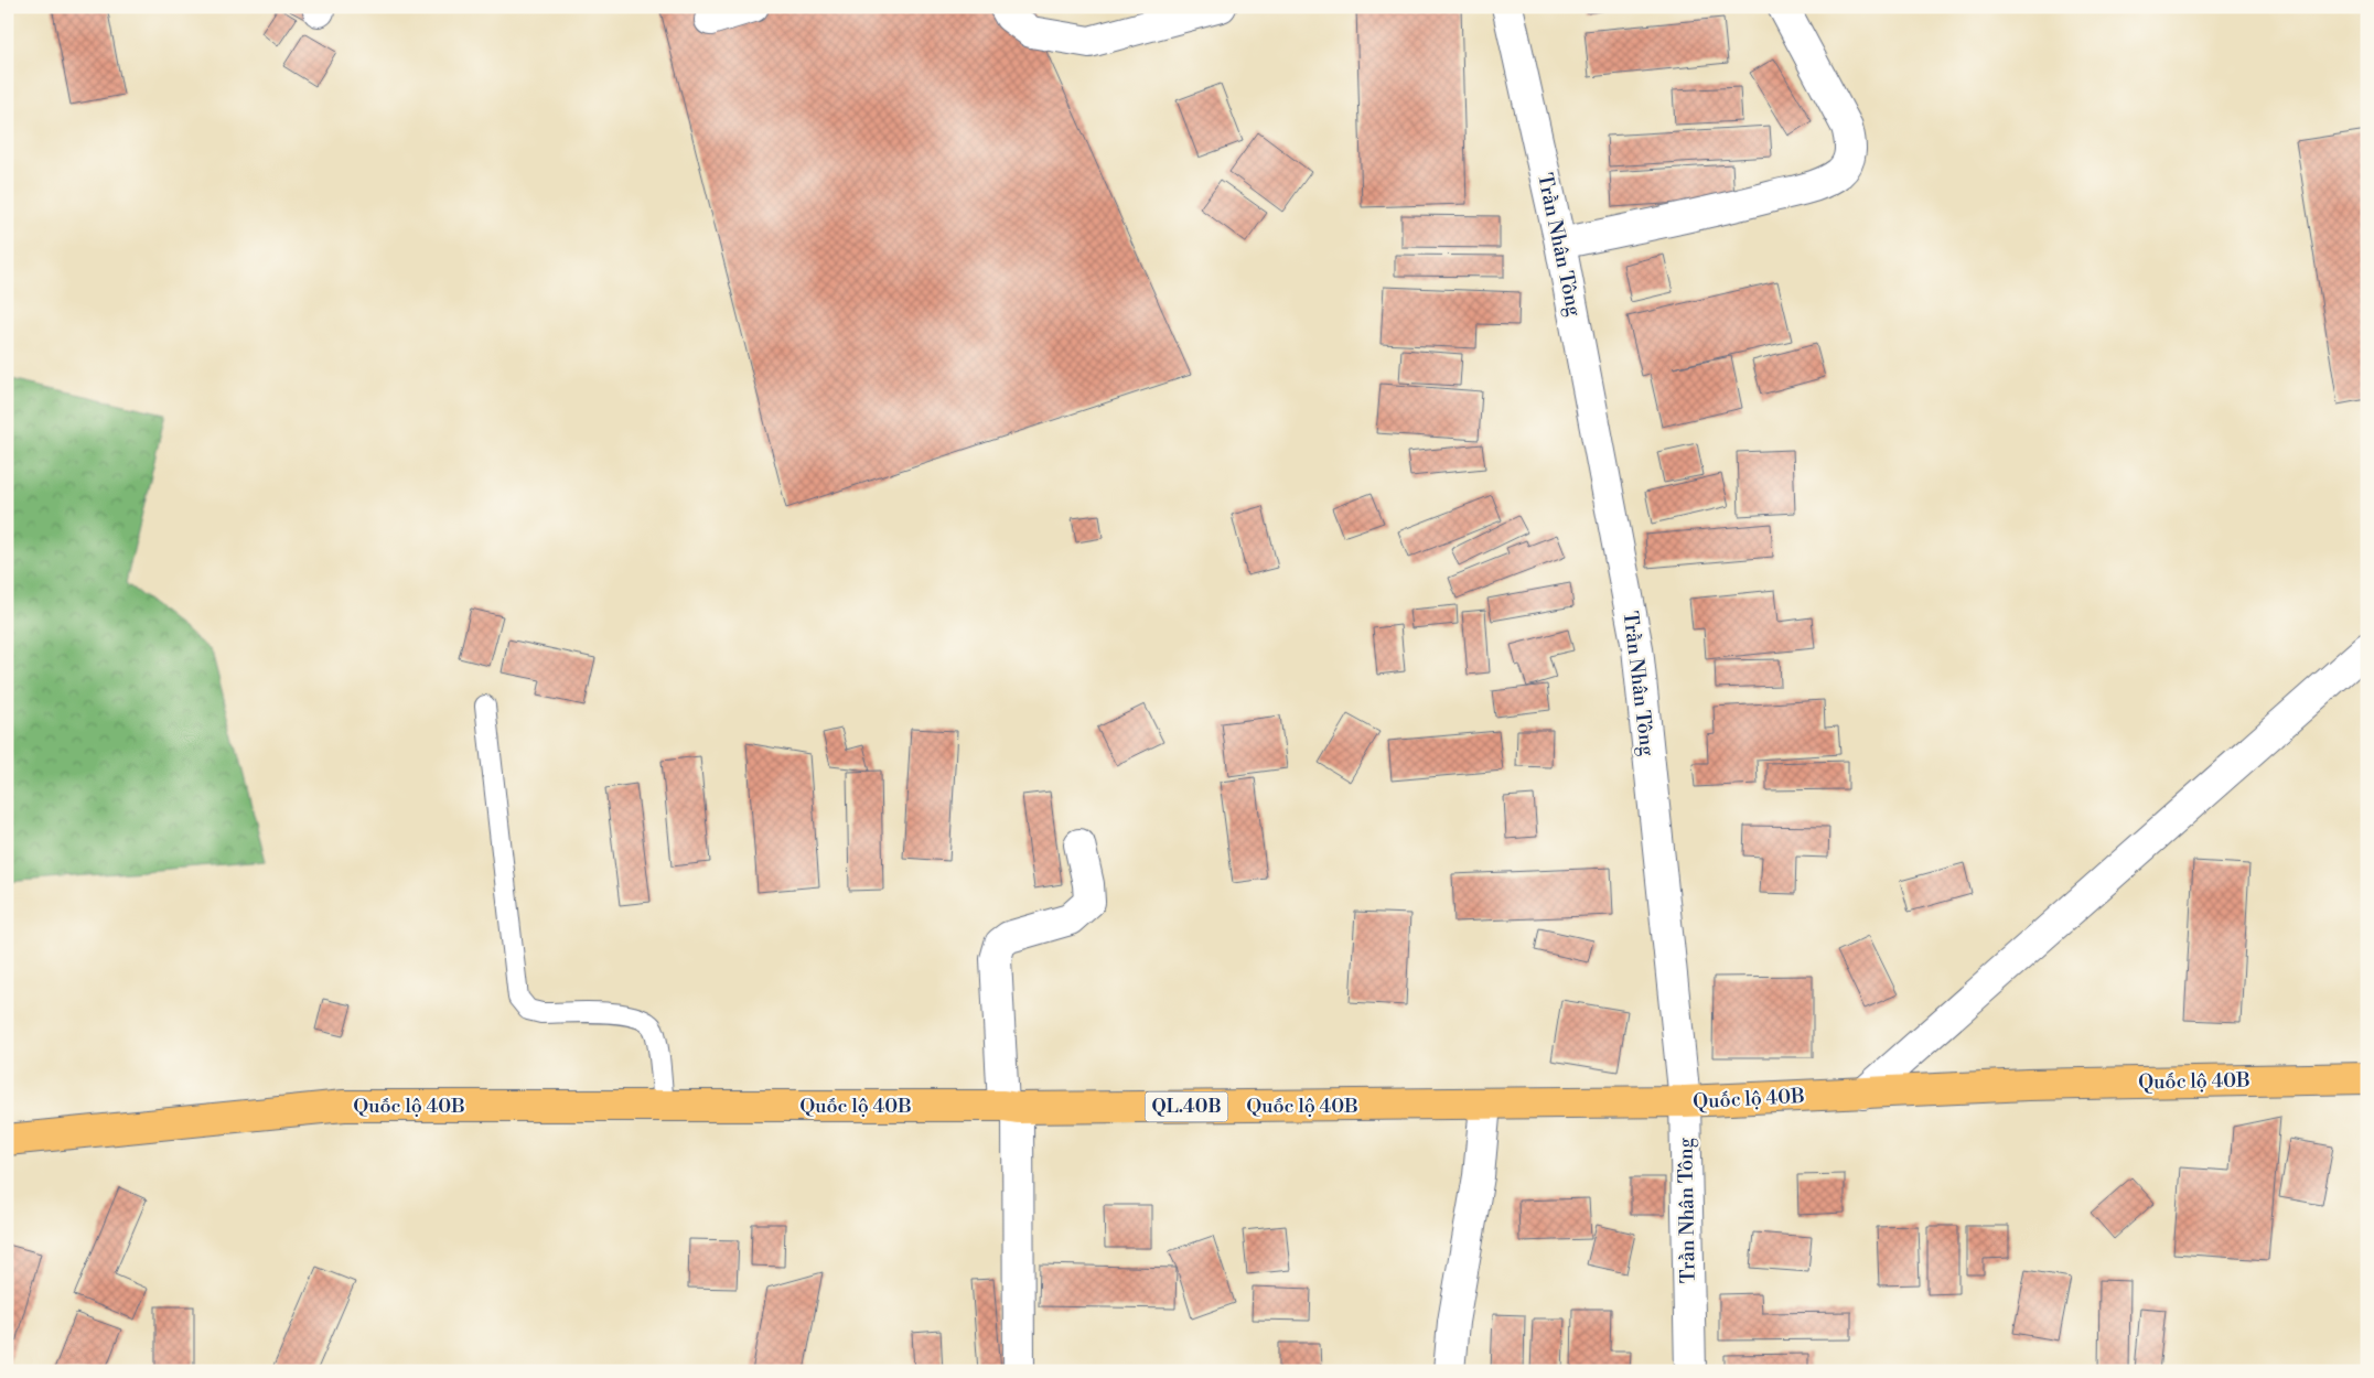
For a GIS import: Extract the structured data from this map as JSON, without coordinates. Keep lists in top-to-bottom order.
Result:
{
  "streets": {
    "highway": ["Quốc lộ 40B", "QL.40B"],
    "street": ["Trần Nhân Tông"]
  },
  "crossings": [
    ["Trần Nhân Tông", "Quốc lộ 40B"]
  ]
}
